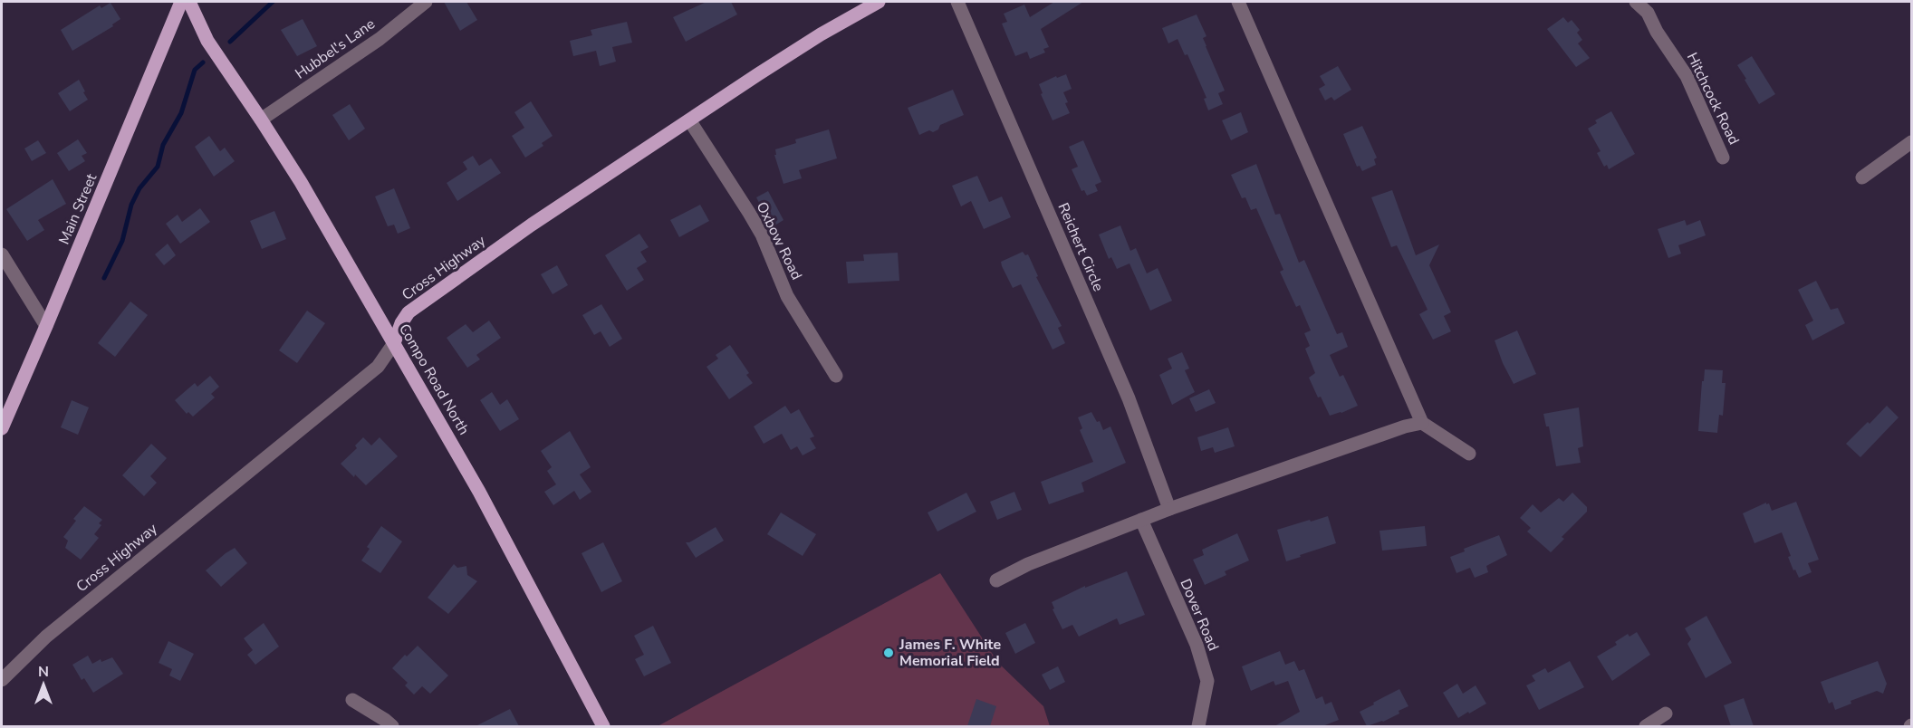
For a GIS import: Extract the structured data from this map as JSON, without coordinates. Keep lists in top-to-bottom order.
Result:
{
  "streets": {
    "main road": ["Main Street", "Cross Highway", "Compo Road North"],
    "street": [
      "Hubbel's Lane",
      "Hitchcock Road",
      "Oxbow Road",
      "Reichert Circle",
      "Dover Road"
    ]
  },
  "crossings": [
    ["Hubbel's Lane", "Compo Road North"],
    ["Oxbow Road", "Cross Highway"],
    ["Cross Highway", "Compo Road North"]
  ],
  "places": ["James F. White Memorial Field"],
  "north": "top"
}
